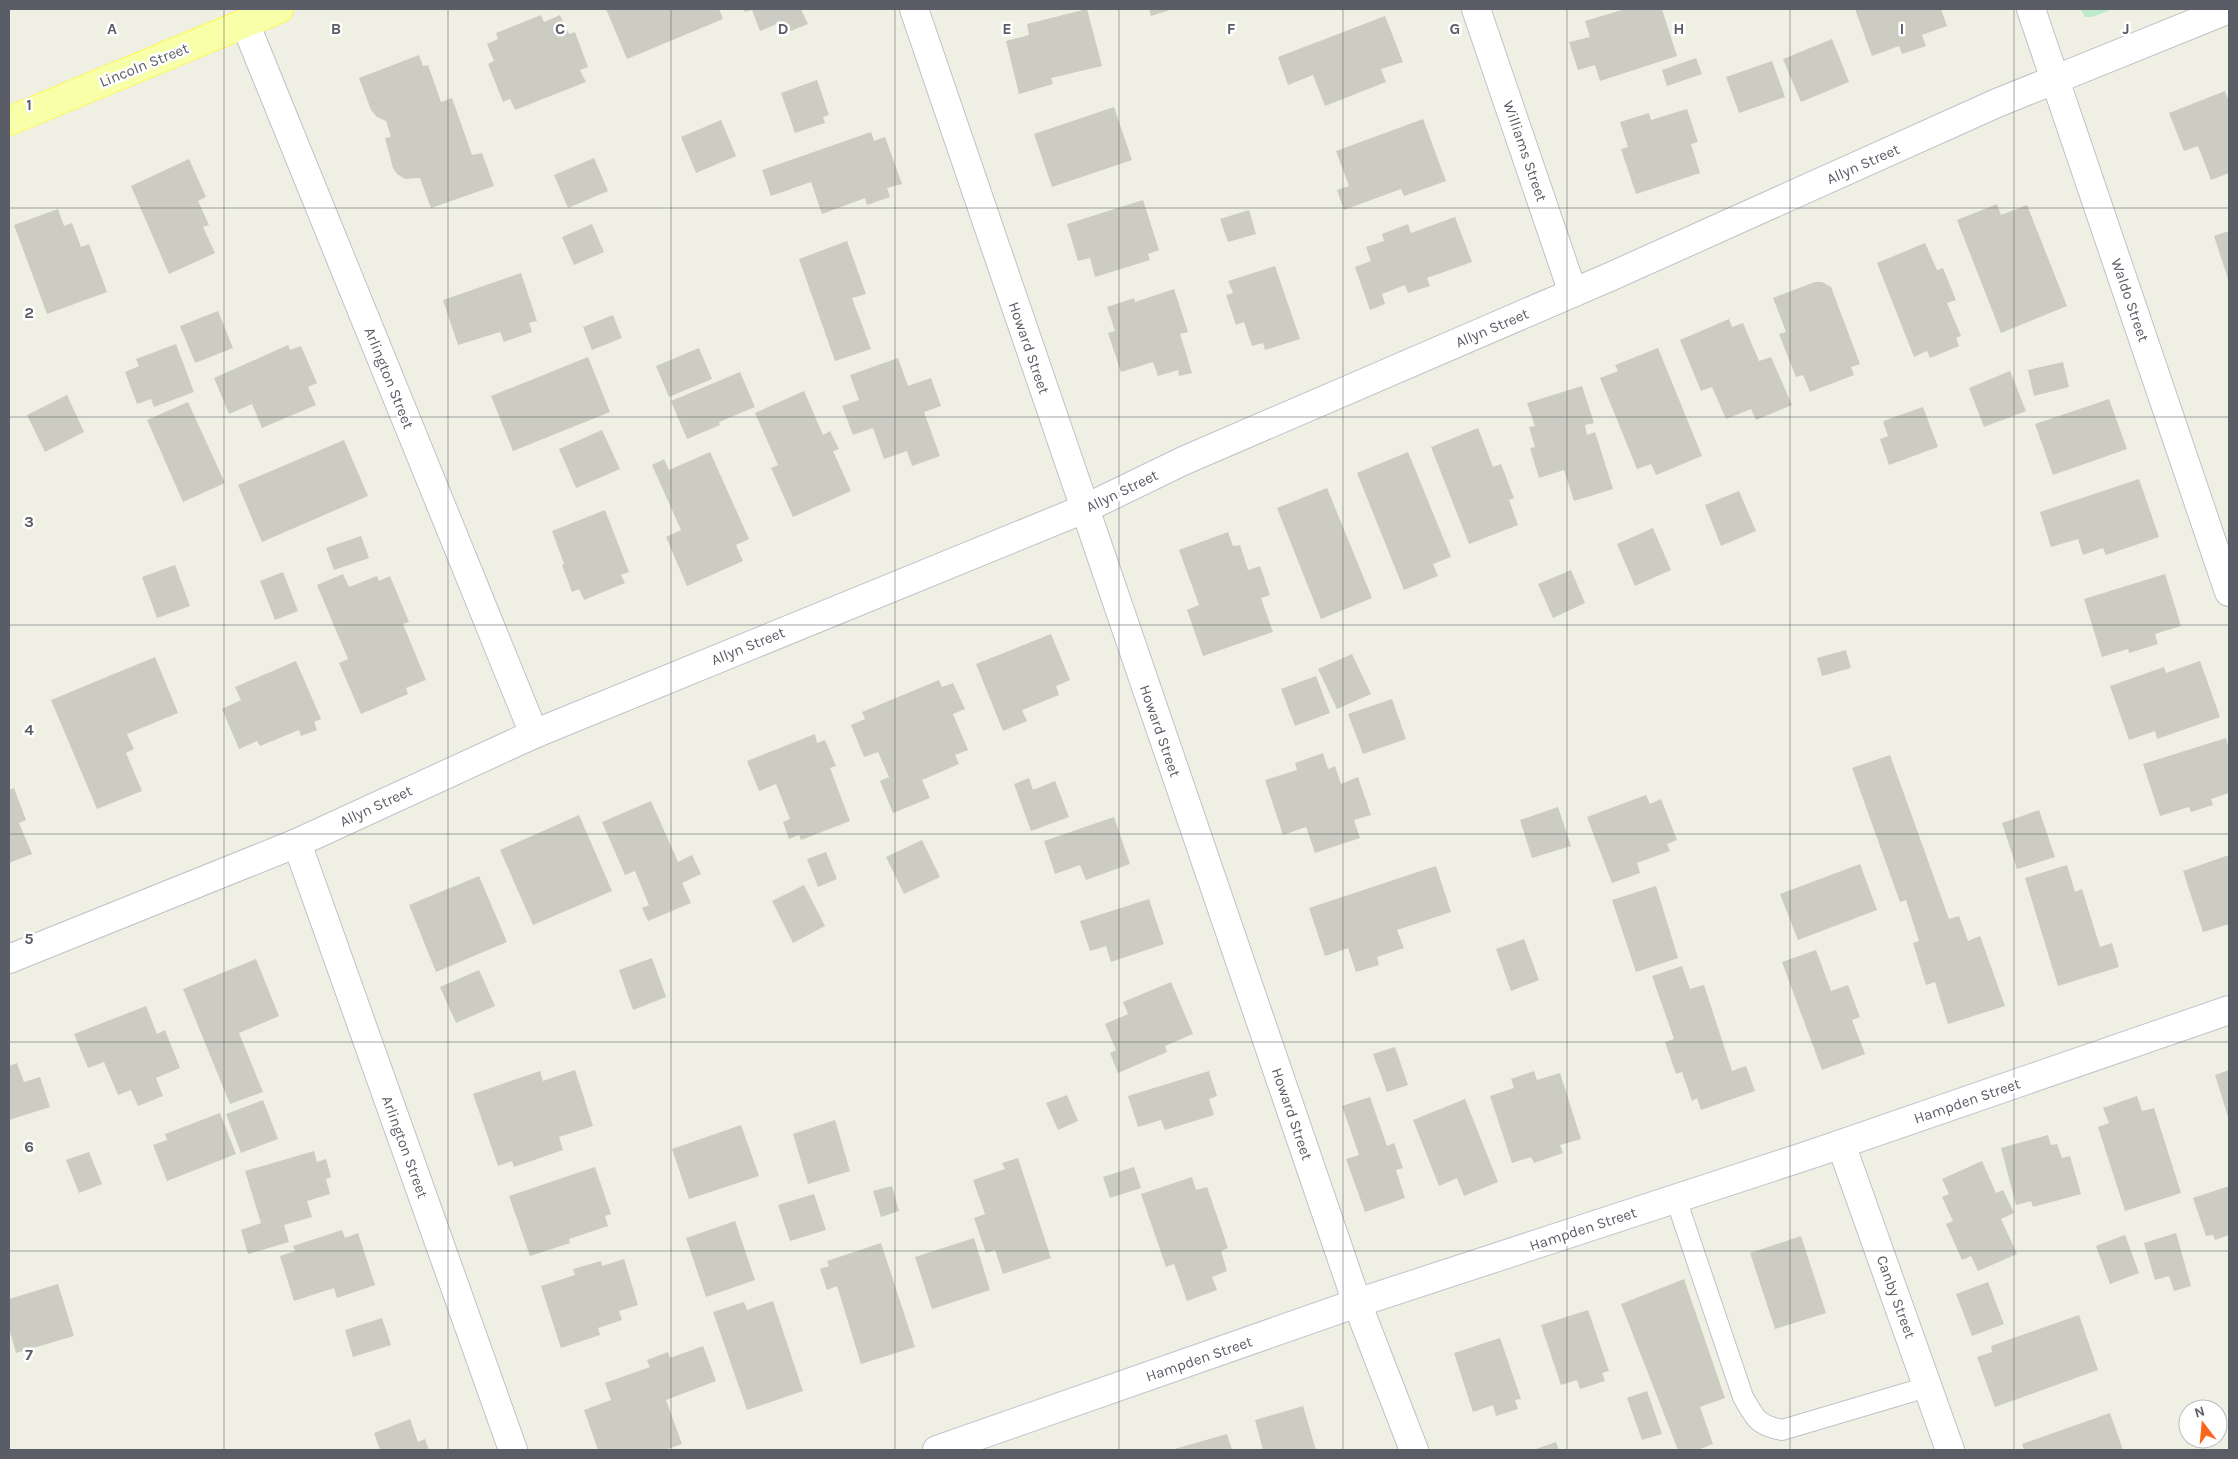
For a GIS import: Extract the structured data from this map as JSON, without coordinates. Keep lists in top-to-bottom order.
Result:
{
  "streets": {
    "main road": ["Lincoln Street"],
    "street": [
      "Williams Street",
      "Allyn Street",
      "Waldo Street",
      "Howard Street",
      "Arlington Street",
      "Hampden Street",
      "Canby Street"
    ]
  },
  "crossings": [
    ["Lincoln Street", "Arlington Street"],
    ["Williams Street", "Allyn Street"],
    ["Allyn Street", "Waldo Street"],
    ["Allyn Street", "Howard Street"],
    ["Allyn Street", "Arlington Street"],
    ["Howard Street", "Hampden Street"],
    ["Hampden Street", "Canby Street"]
  ],
  "north": "top",
  "grid": {
    "columns": [
      "A",
      "B",
      "C",
      "D",
      "E",
      "F",
      "G",
      "H",
      "I",
      "J"
    ],
    "rows": [
      "1",
      "2",
      "3",
      "4",
      "5",
      "6",
      "7"
    ]
  }
}
